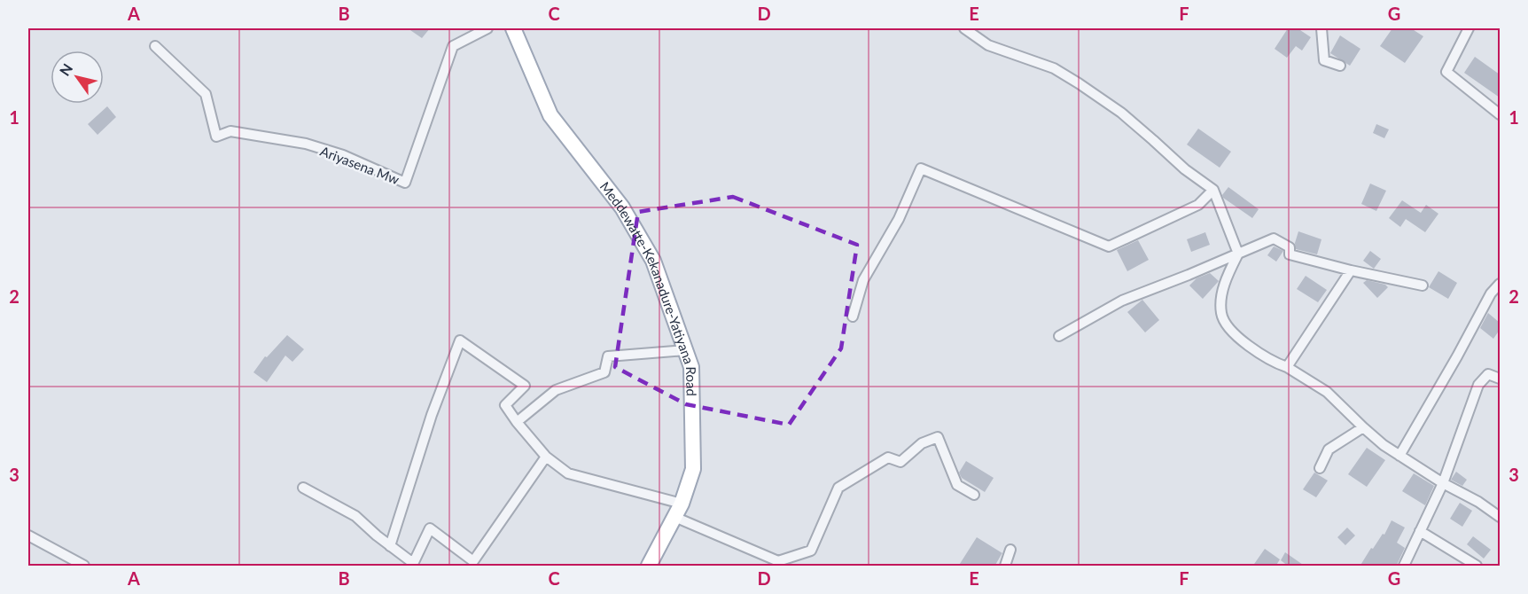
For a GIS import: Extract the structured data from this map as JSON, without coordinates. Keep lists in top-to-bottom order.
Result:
{
  "streets": {
    "main road": ["Meddewatte-Kekanadure-Yatiyana Road"],
    "street": ["Ariyasena Mw"]
  },
  "north": "top left",
  "grid": {
    "columns": [
      "A",
      "B",
      "C",
      "D",
      "E",
      "F",
      "G"
    ],
    "rows": ["1", "2", "3"]
  }
}
